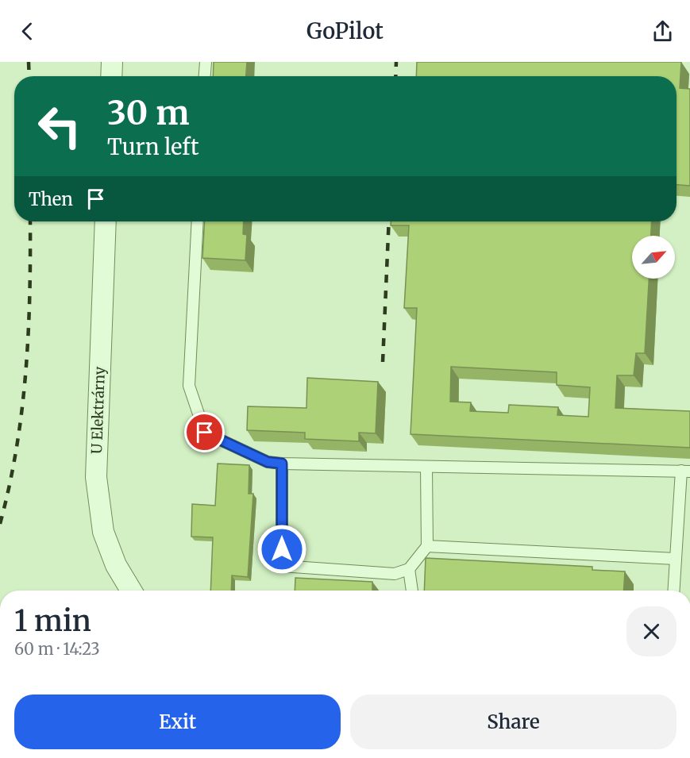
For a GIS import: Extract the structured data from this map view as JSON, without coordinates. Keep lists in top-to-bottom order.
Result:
{
  "streets": {
    "street": ["U Elektrárny"]
  },
  "north": "top right",
  "page": {
    "header": "GoPilot",
    "turn": ["30 m", "Turn left"],
    "then": "Then",
    "heading": ["1 min", "60 m · 14:23"],
    "buttons": ["Exit", "Share"]
  }
}
